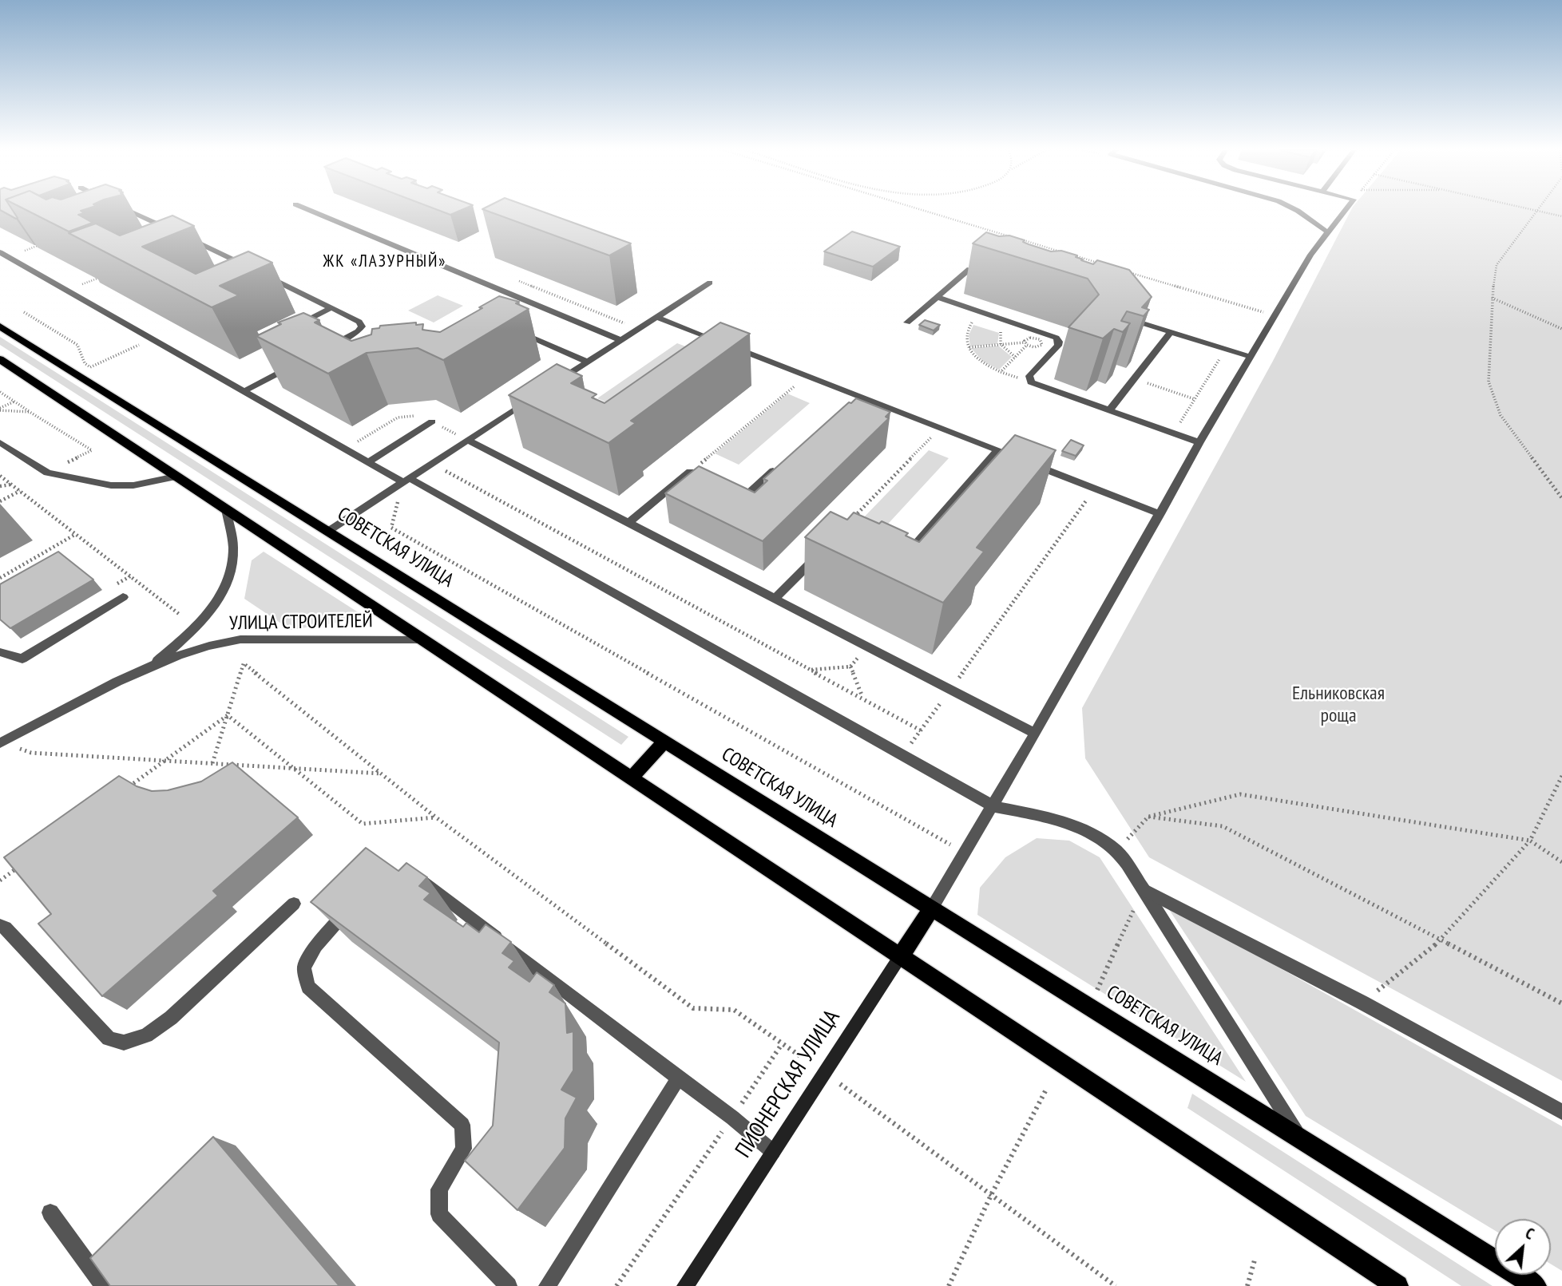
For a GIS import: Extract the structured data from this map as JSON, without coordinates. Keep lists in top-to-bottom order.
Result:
{
  "streets": {
    "main road": ["СОВЕТСКАЯ УЛИЦА", "ПИОНЕРСКАЯ УЛИЦА"],
    "street": ["УЛИЦА СТРОИТЕЛЕЙ"]
  },
  "crossings": [
    ["СОВЕТСКАЯ УЛИЦА", "ПИОНЕРСКАЯ УЛИЦА"]
  ],
  "districts": ["ЖК «ЛАЗУРНЫЙ»"],
  "parks": ["Ельниковская роща"],
  "north": "top right"
}
